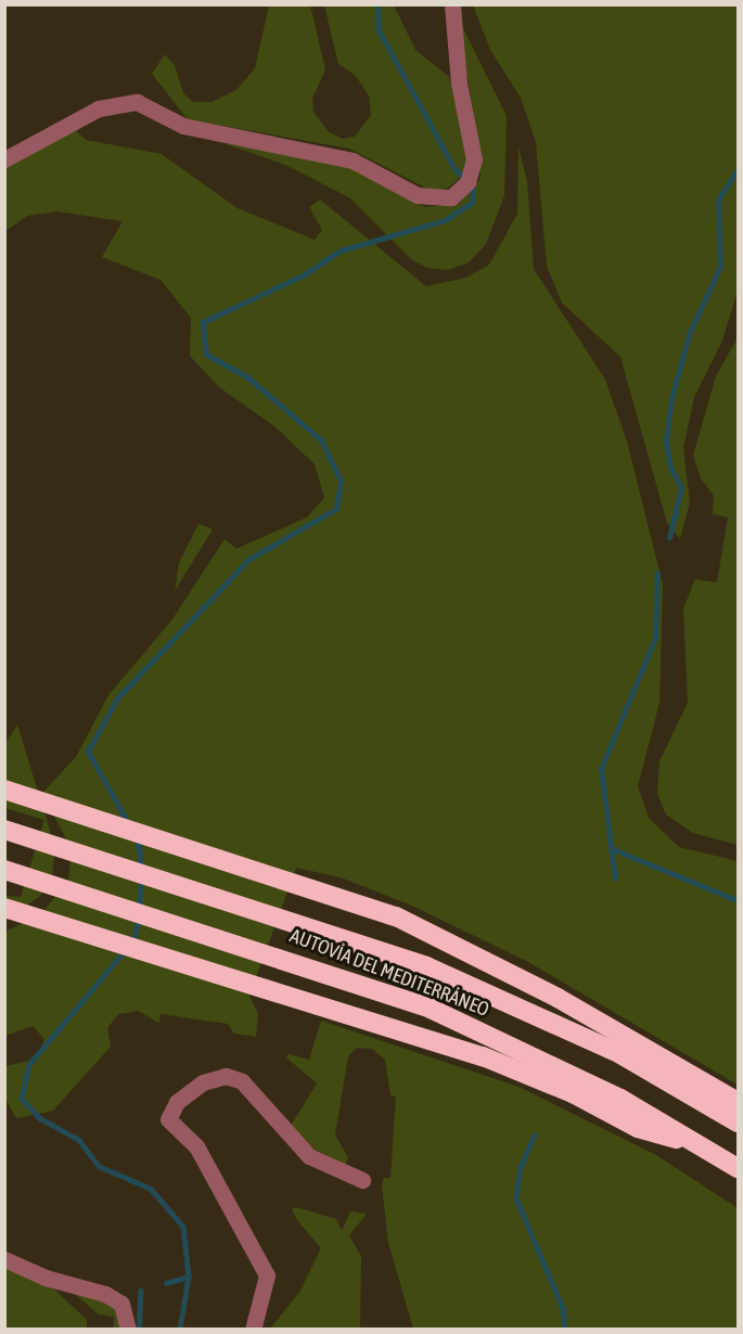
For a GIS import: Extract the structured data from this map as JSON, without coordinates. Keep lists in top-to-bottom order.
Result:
{
  "streets": {
    "highway": ["AUTOVÍA DEL MEDITERRÁNEO"]
  }
}
